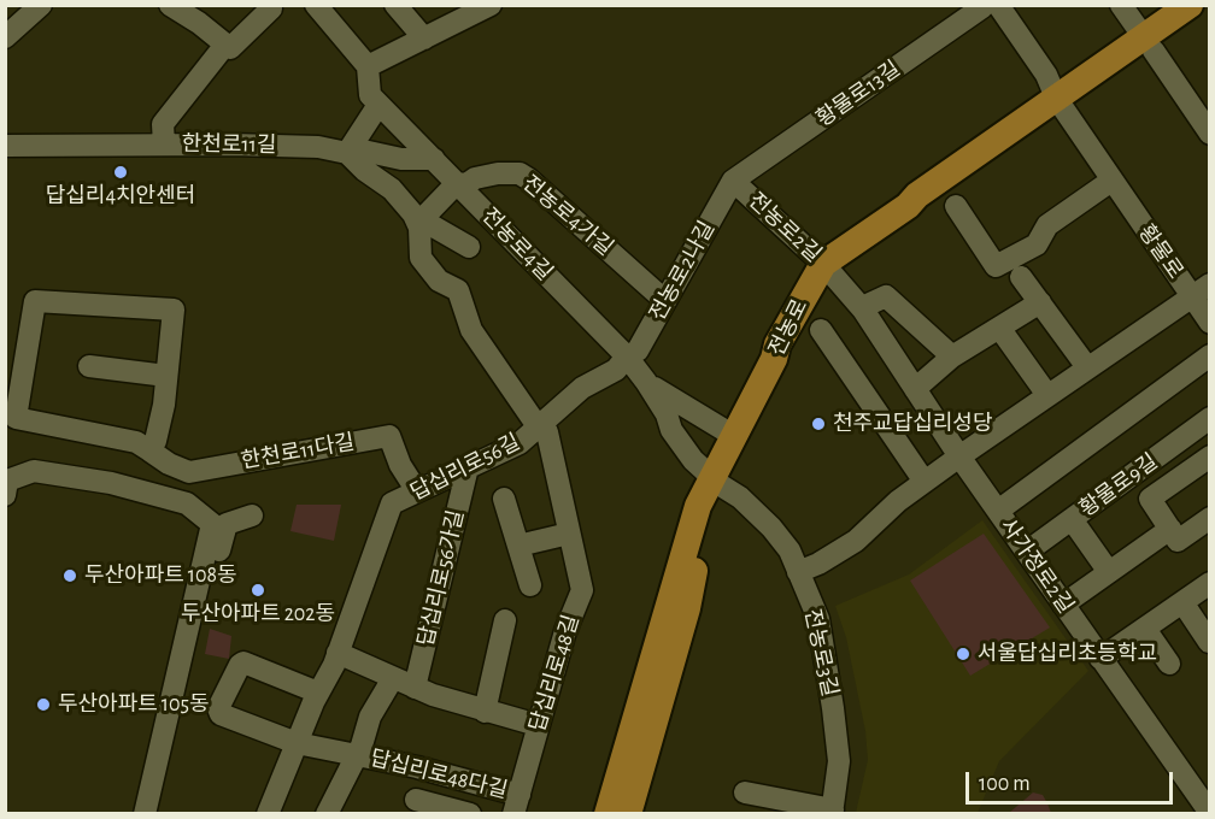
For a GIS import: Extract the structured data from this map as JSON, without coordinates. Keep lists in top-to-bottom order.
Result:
{
  "streets": {
    "main road": ["전농로"],
    "street": [
      "황물로13길",
      "한천로11길",
      "전농로4가길",
      "전농로2길",
      "전농로4길",
      "황물로",
      "전농로2나길",
      "한천로11다길",
      "답십리로56길",
      "황물로9길",
      "사가정로2길",
      "답십리로56가길",
      "전농로3길",
      "답십리로48길",
      "답십리로48다길"
    ]
  },
  "crossings": [
    ["황물로13길", "전농로2길"],
    ["황물로13길", "황물로"],
    ["황물로13길", "전농로2나길"],
    ["한천로11길", "전농로4길"],
    ["전농로4가길", "전농로4길"],
    ["전농로4가길", "전농로2나길"],
    ["전농로2길", "전농로2나길"],
    ["전농로2길", "전농로"],
    ["전농로2길", "사가정로2길"],
    ["전농로4길", "전농로2나길"],
    ["전농로4길", "전농로"],
    ["전농로4길", "답십리로56길"],
    ["전농로4길", "전농로3길"],
    ["황물로", "전농로"],
    ["전농로2나길", "답십리로56길"],
    ["전농로", "사가정로2길"],
    ["전농로", "전농로3길"],
    ["한천로11다길", "답십리로56길"],
    ["답십리로56길", "답십리로56가길"],
    ["답십리로56길", "답십리로48길"],
    ["답십리로56길", "답십리로48다길"],
    ["황물로9길", "사가정로2길"],
    ["답십리로48길", "답십리로48다길"]
  ],
  "places": [
    "답십리4치안센터",
    "천주교답십리성당",
    "두산아파트 108동",
    "두산아파트 202동",
    "서울답십리초등학교",
    "두산아파트 105동"
  ],
  "scale_bar": "100 m"
}
